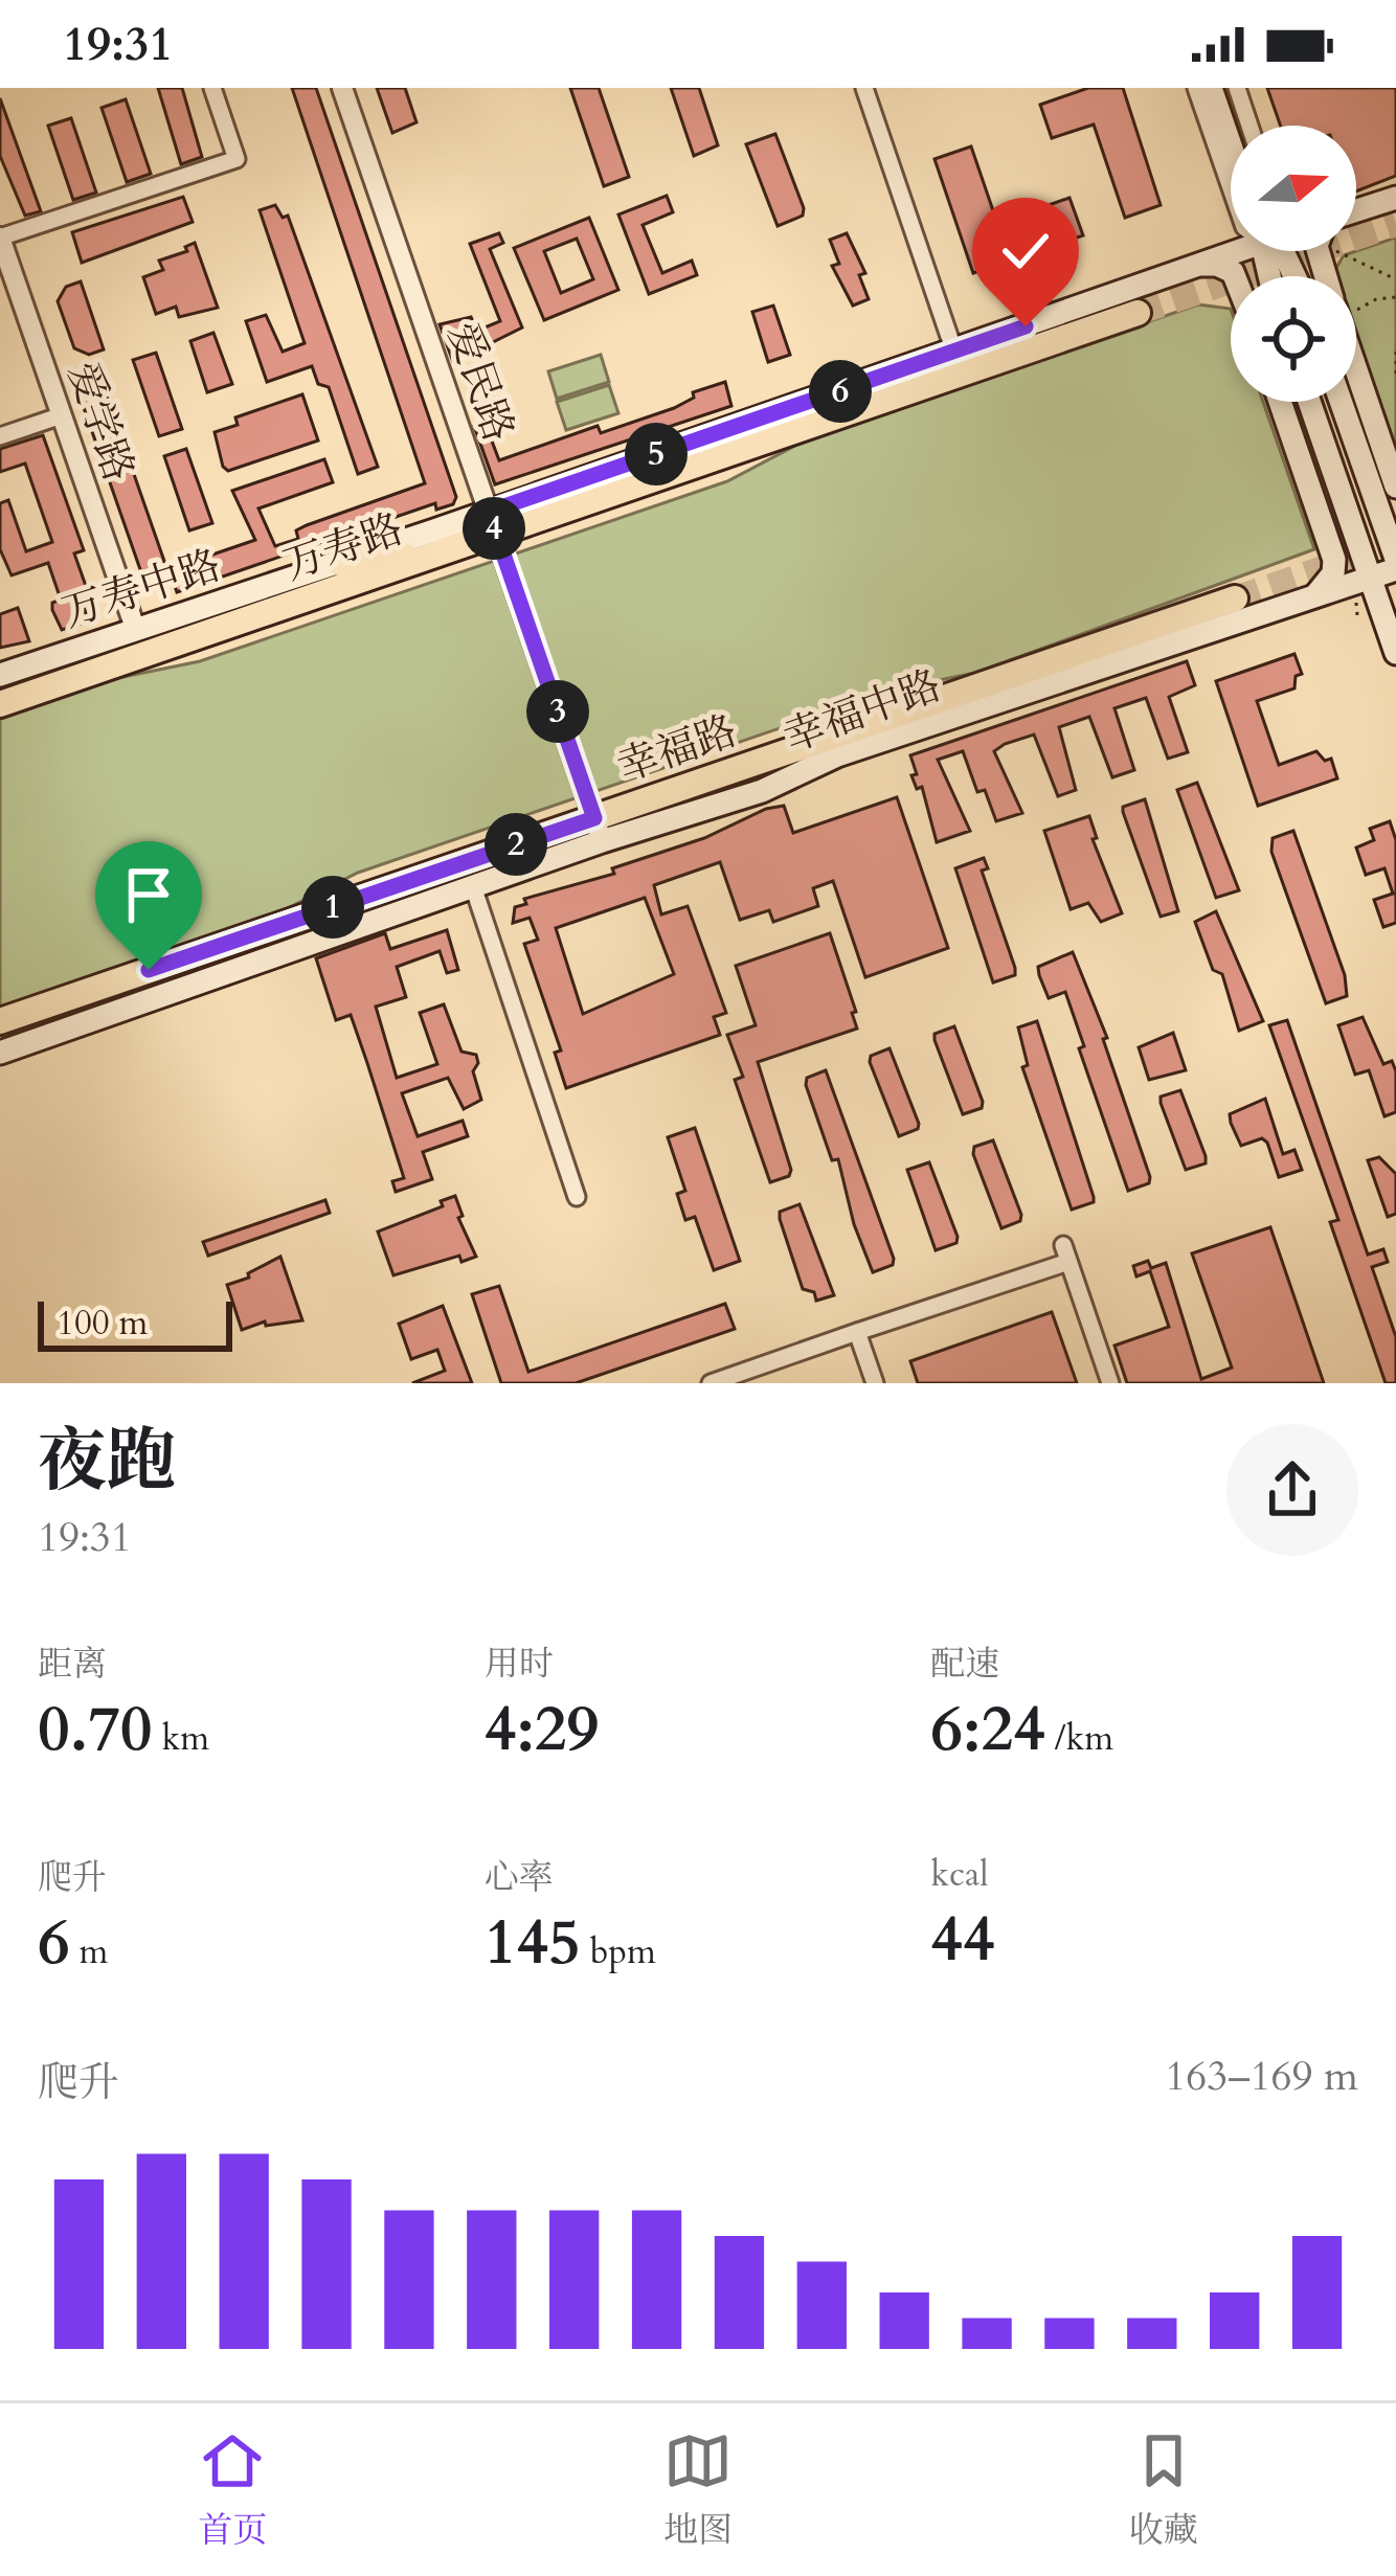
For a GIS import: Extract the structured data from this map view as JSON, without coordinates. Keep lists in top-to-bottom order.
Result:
{
  "streets": {
    "main road": [
      "万寿路",
      "万寿中路",
      "幸福中路",
      "幸福路"
    ],
    "street": ["爱民路", "爱学路"]
  },
  "crossings": [
    ["爱民路", "万寿路"],
    ["爱民路", "万寿中路"],
    ["爱民路", "幸福中路"],
    ["爱民路", "幸福路"],
    ["爱学路", "万寿中路"],
    ["万寿路", "万寿中路"],
    ["幸福中路", "幸福路"]
  ],
  "scale_bar": "100 m",
  "north": "right",
  "page": {
    "status": "19:31",
    "pins": [
      "6",
      "5",
      "4",
      "3",
      "2",
      "1"
    ],
    "scale": "100 m",
    "heading": ["夜跑", "19:31"],
    "stats": [
      ["距离", "0.70 km"],
      ["用时", "4:29"],
      ["配速", "6:24 /km"],
      ["爬升", "6 m"],
      ["心率", "145 bpm"],
      ["kcal", "44"]
    ],
    "chart": ["爬升", "163–169 m"],
    "tabs": ["首页", "地图", "收藏"]
  }
}
